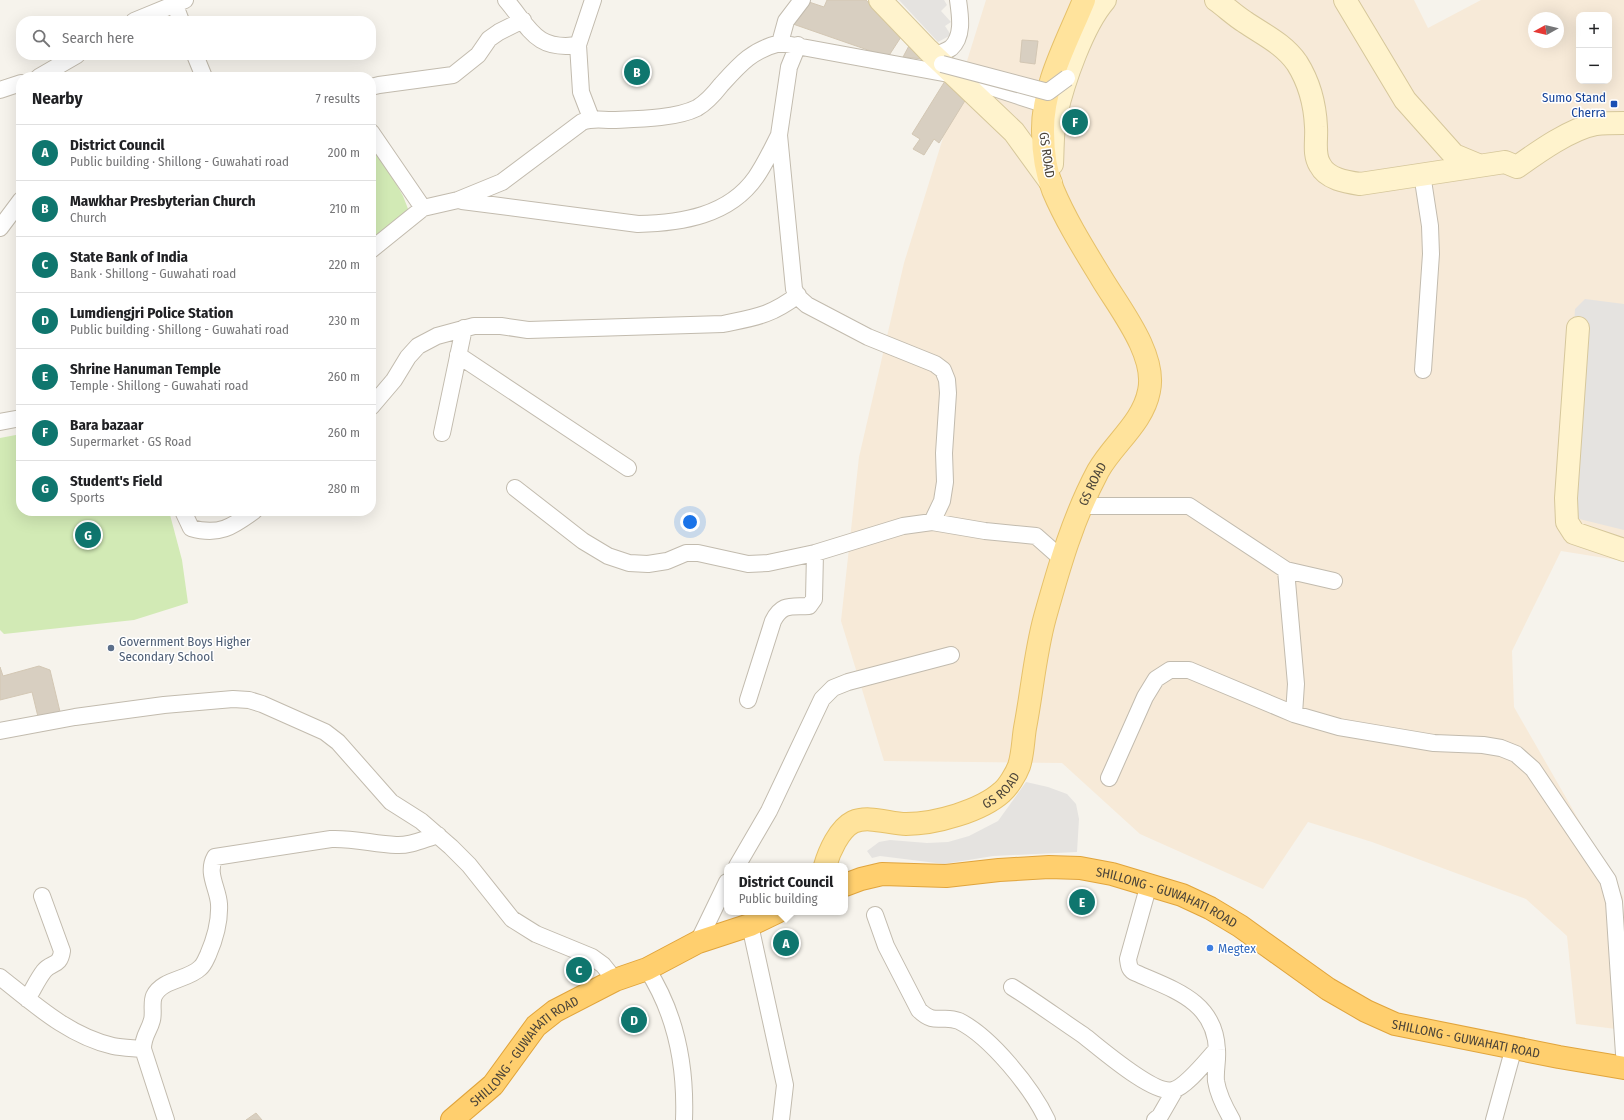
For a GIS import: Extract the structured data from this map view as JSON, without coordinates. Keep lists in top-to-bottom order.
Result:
{
  "streets": {
    "highway": ["SHILLONG - GUWAHATI ROAD"],
    "main road": ["GS ROAD"]
  },
  "places": {
    "transit": ["Sumo Stand Cherra"],
    "other": ["Government Boys Higher Secondary School", "Megtex"]
  },
  "north": "left",
  "page": {
    "map_buttons": ["+", "−"],
    "search": "Search here",
    "pins": [
      "B",
      "F",
      "G",
      "E",
      "A",
      "C",
      "D"
    ],
    "heading": ["Nearby", "7 results"],
    "list": [
      {
        "mark": "A",
        "name": "District Council",
        "note": "Public building · Shillong - Guwahati road",
        "value": "200 m"
      },
      {
        "mark": "B",
        "name": "Mawkhar Presbyterian Church",
        "note": "Church",
        "value": "210 m"
      },
      {
        "mark": "C",
        "name": "State Bank of India",
        "note": "Bank · Shillong - Guwahati road",
        "value": "220 m"
      },
      {
        "mark": "D",
        "name": "Lumdiengjri Police Station",
        "note": "Public building · Shillong - Guwahati road",
        "value": "230 m"
      },
      {
        "mark": "E",
        "name": "Shrine Hanuman Temple",
        "note": "Temple · Shillong - Guwahati road",
        "value": "260 m"
      },
      {
        "mark": "F",
        "name": "Bara bazaar",
        "note": "Supermarket · GS Road",
        "value": "260 m"
      },
      {
        "mark": "G",
        "name": "Student's Field",
        "note": "Sports",
        "value": "280 m"
      }
    ],
    "popup": ["District Council", "Public building"]
  }
}
